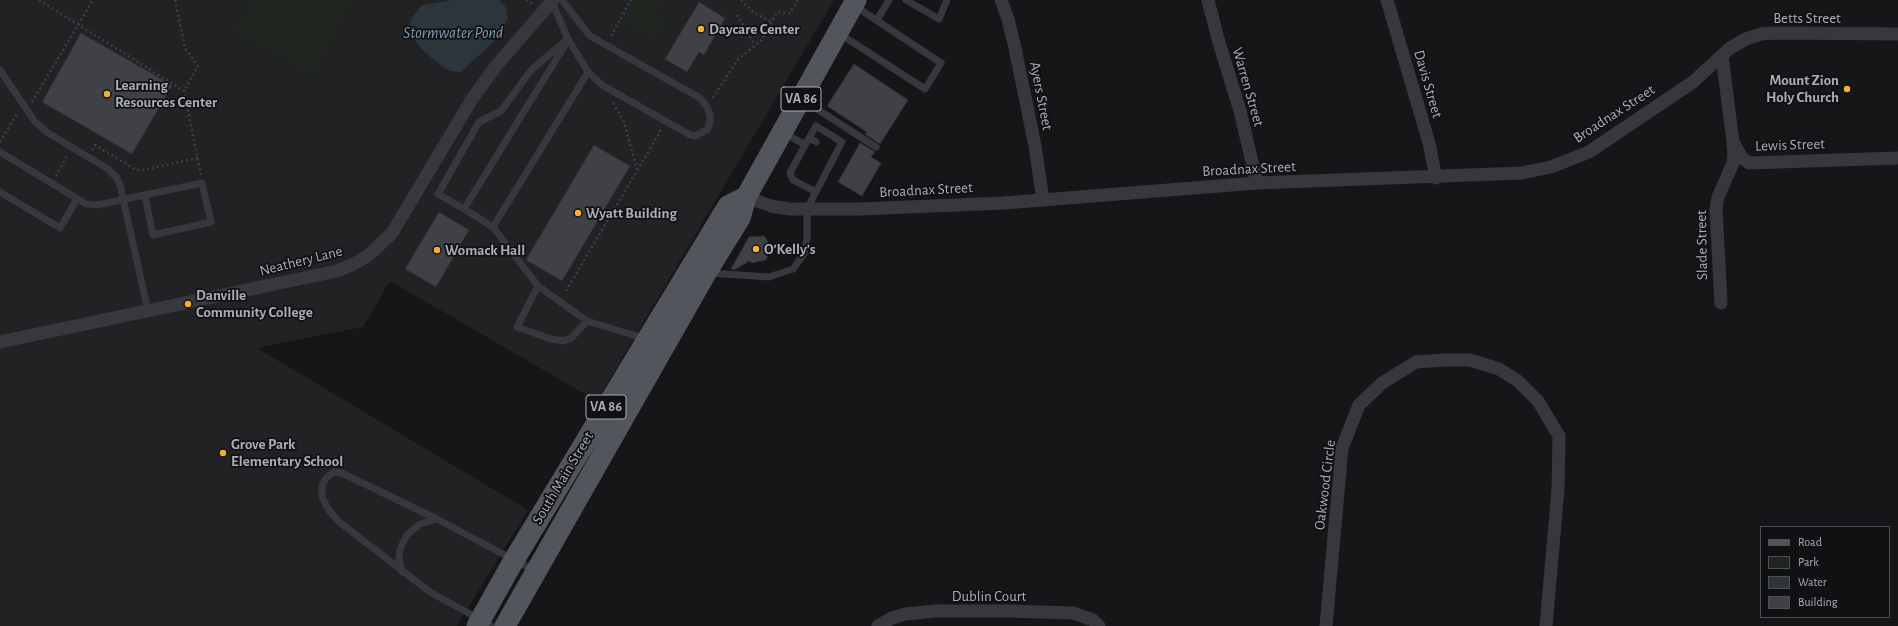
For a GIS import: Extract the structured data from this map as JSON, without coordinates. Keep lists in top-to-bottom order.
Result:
{
  "streets": {
    "main road": ["VA 86", "South Main Street"],
    "street": [
      "Betts Street",
      "Davis Street",
      "Warren Street",
      "Ayers Street",
      "Broadnax Street",
      "Lewis Street",
      "Slade Street",
      "Neathery Lane",
      "Oakwood Circle",
      "Dublin Court"
    ]
  },
  "crossings": [
    ["Betts Street", "Broadnax Street"],
    ["Betts Street", "Lewis Street"],
    ["Davis Street", "Broadnax Street"],
    ["Warren Street", "Broadnax Street"],
    ["Ayers Street", "Broadnax Street"],
    ["Broadnax Street", "Lewis Street"],
    ["Broadnax Street", "South Main Street"],
    ["Lewis Street", "Slade Street"]
  ],
  "water": ["Stormwater Pond"],
  "places": [
    "Daycare Center",
    "Mount Zion Holy Church",
    "Learning Resources Center",
    "Wyatt Building",
    "O’Kelly’s",
    "Womack Hall",
    "Danville Community College",
    "Grove Park Elementary School"
  ],
  "legend": [
    "Road",
    "Park",
    "Water",
    "Building"
  ]
}
